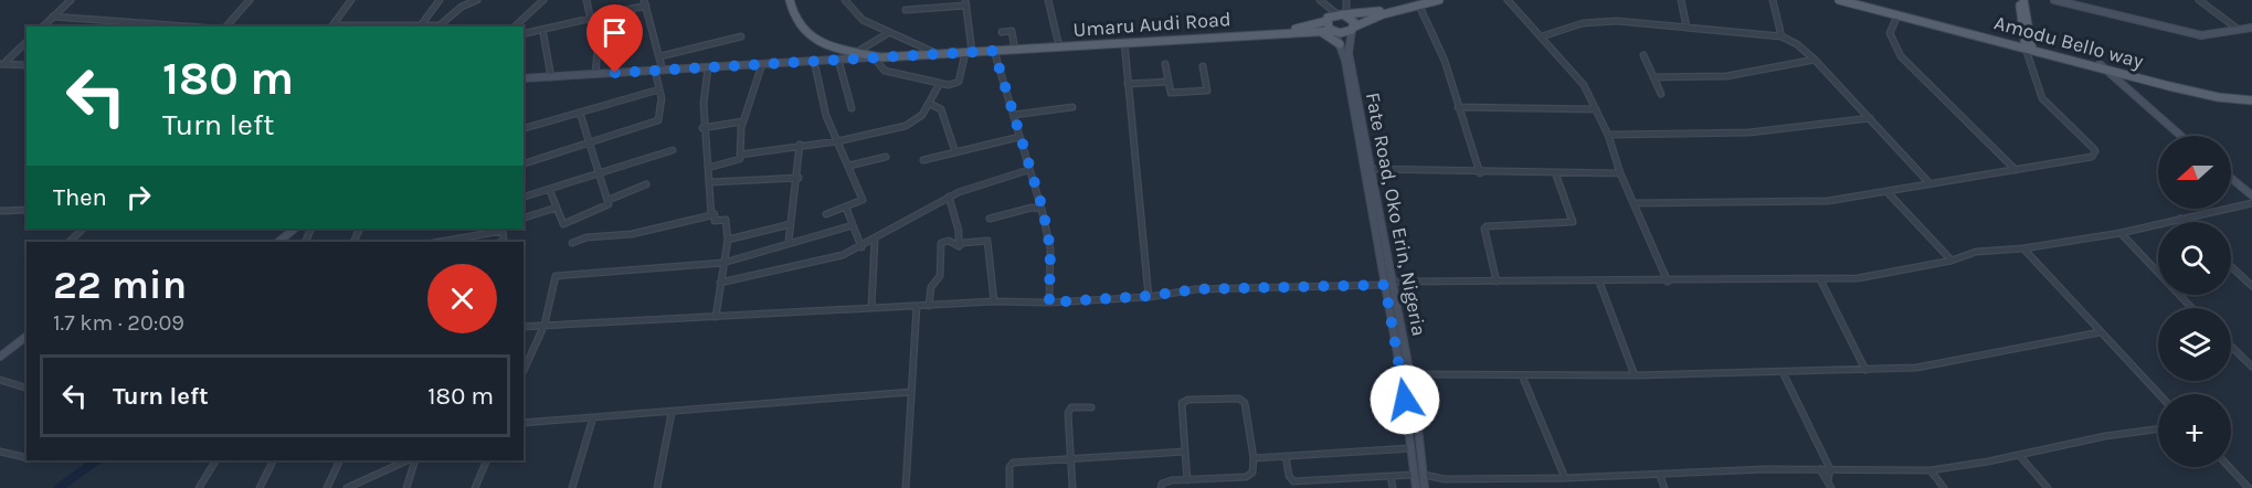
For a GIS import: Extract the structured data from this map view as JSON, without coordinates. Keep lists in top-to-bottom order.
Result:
{
  "streets": {
    "main road": ["Umaru Audi Road", "Amodu Bello way"],
    "street": ["Fate Road, Oko Erin, Nigeria"]
  },
  "north": "left",
  "page": {
    "turn": ["180 m", "Turn left"],
    "map_buttons": "+",
    "then": "Then",
    "heading": ["22 min", "1.7 km · 20:09"],
    "list": [
      {
        "name": "Turn left",
        "value": "180 m"
      }
    ]
  }
}
